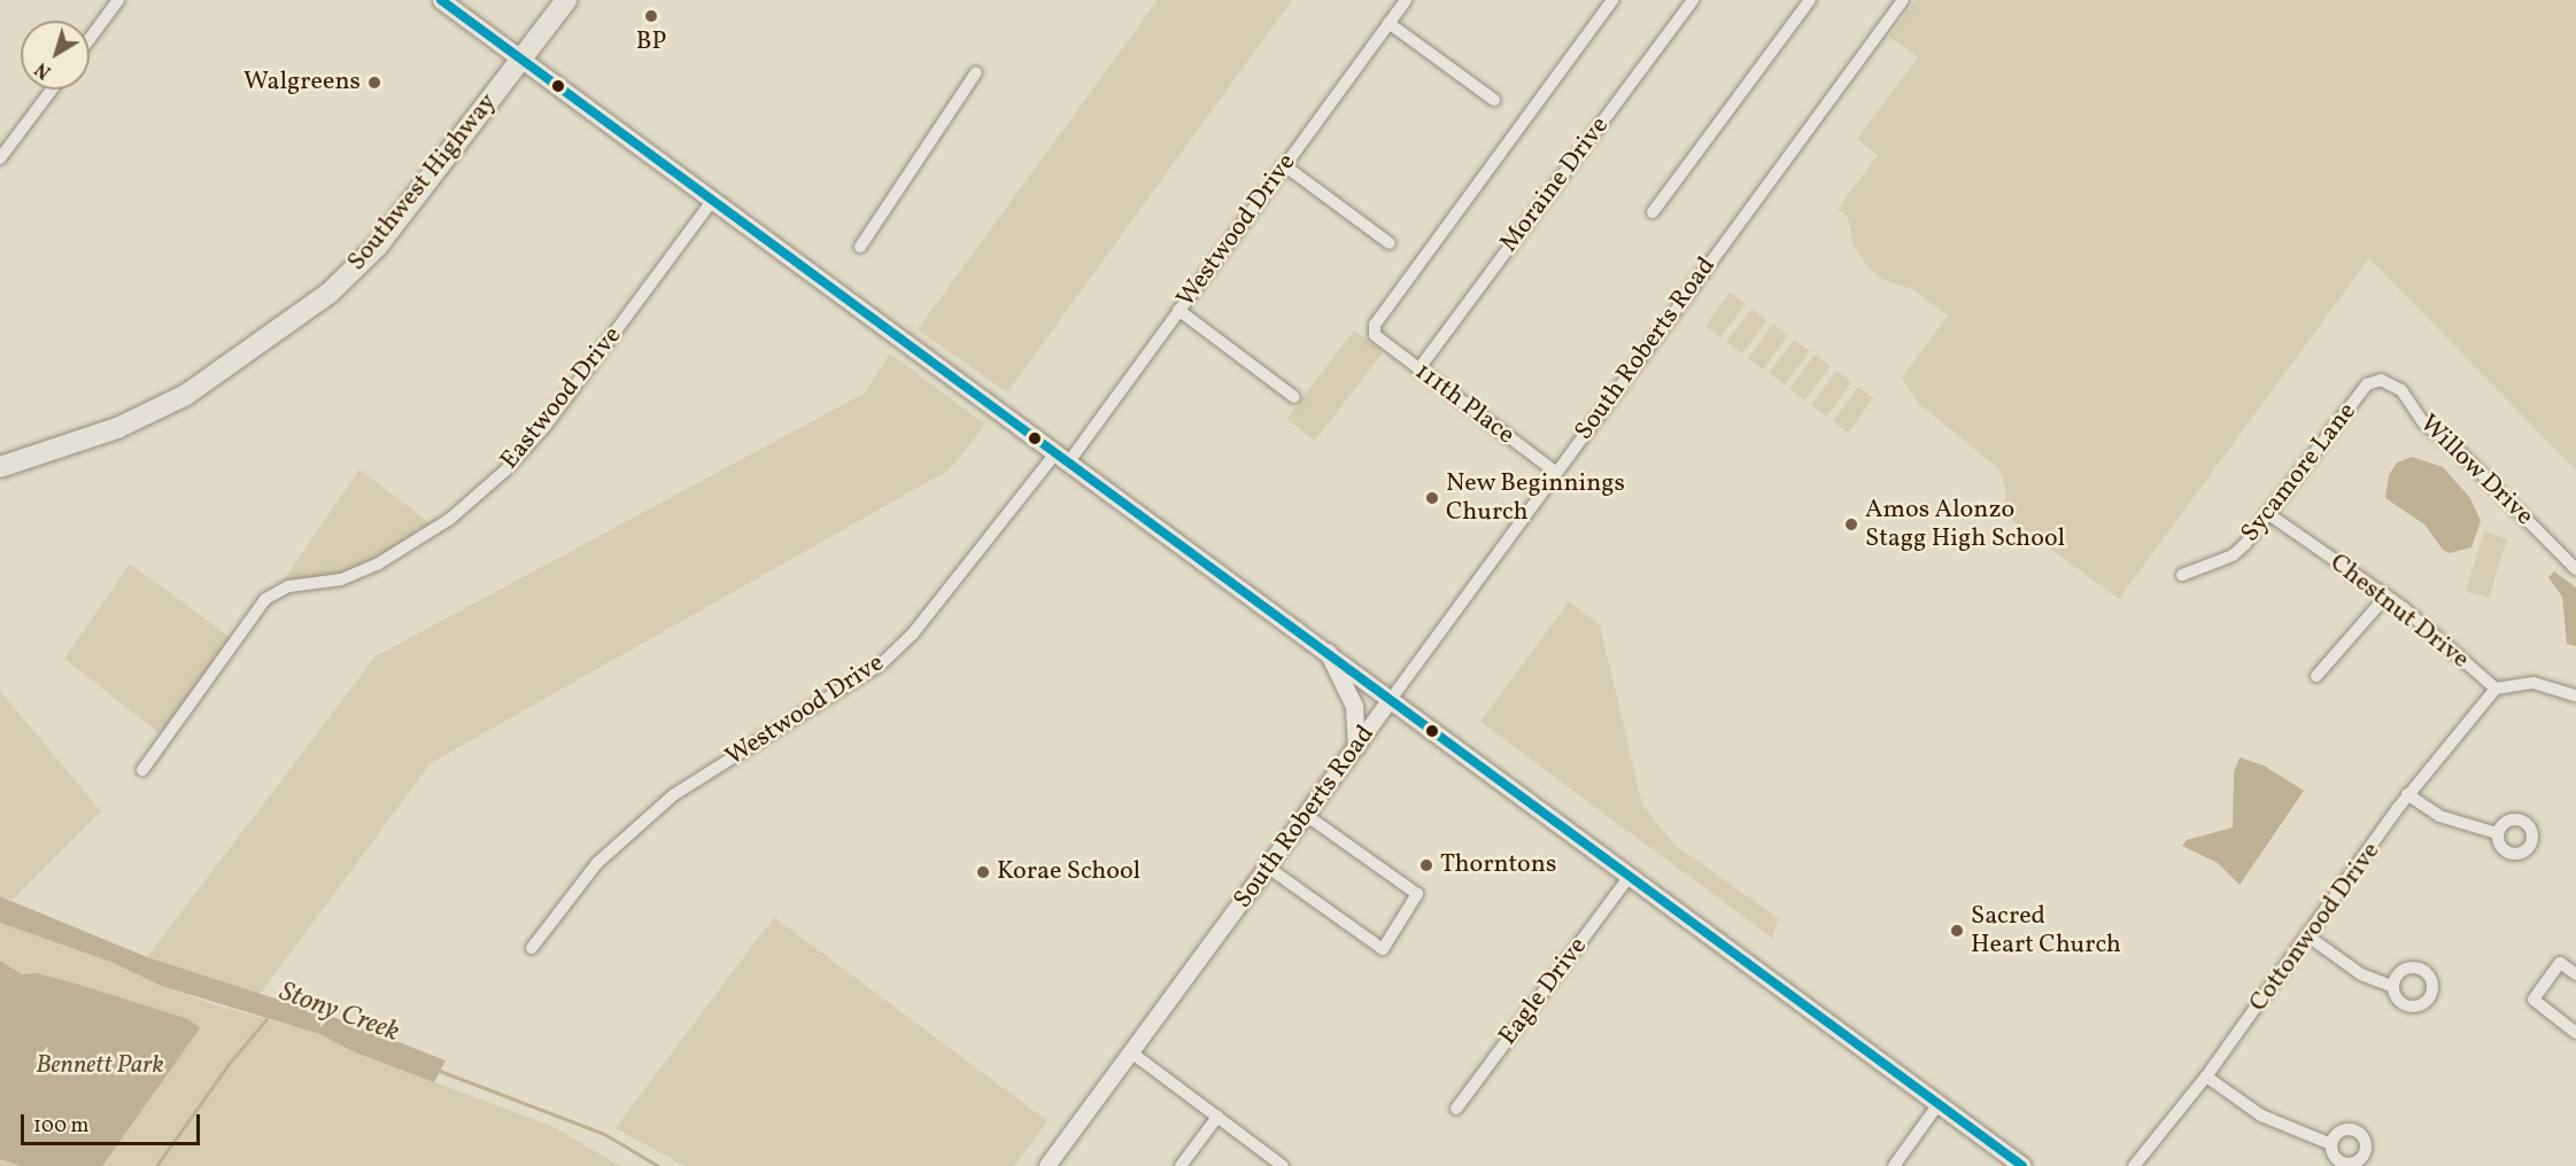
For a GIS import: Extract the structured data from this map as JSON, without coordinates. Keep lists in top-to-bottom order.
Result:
{
  "streets": {
    "main road": ["Southwest Highway"],
    "street": [
      "Moraine Drive",
      "Westwood Drive",
      "South Roberts Road",
      "Eastwood Drive",
      "111th Place",
      "Willow Drive",
      "Sycamore Lane",
      "Chestnut Drive",
      "Cottonwood Drive",
      "Eagle Drive"
    ]
  },
  "crossings": [
    ["Moraine Drive", "111th Place"],
    ["South Roberts Road", "111th Place"],
    ["Willow Drive", "Sycamore Lane"],
    ["Sycamore Lane", "Chestnut Drive"],
    ["Chestnut Drive", "Cottonwood Drive"]
  ],
  "water": ["Stony Creek"],
  "parks": ["Bennett Park"],
  "places": [
    "BP",
    "Walgreens",
    "New Beginnings Church",
    "Amos Alonzo Stagg High School",
    "Thorntons",
    "Korae School",
    "Sacred Heart Church"
  ],
  "scale_bar": "100 m",
  "north": "bottom left"
}
